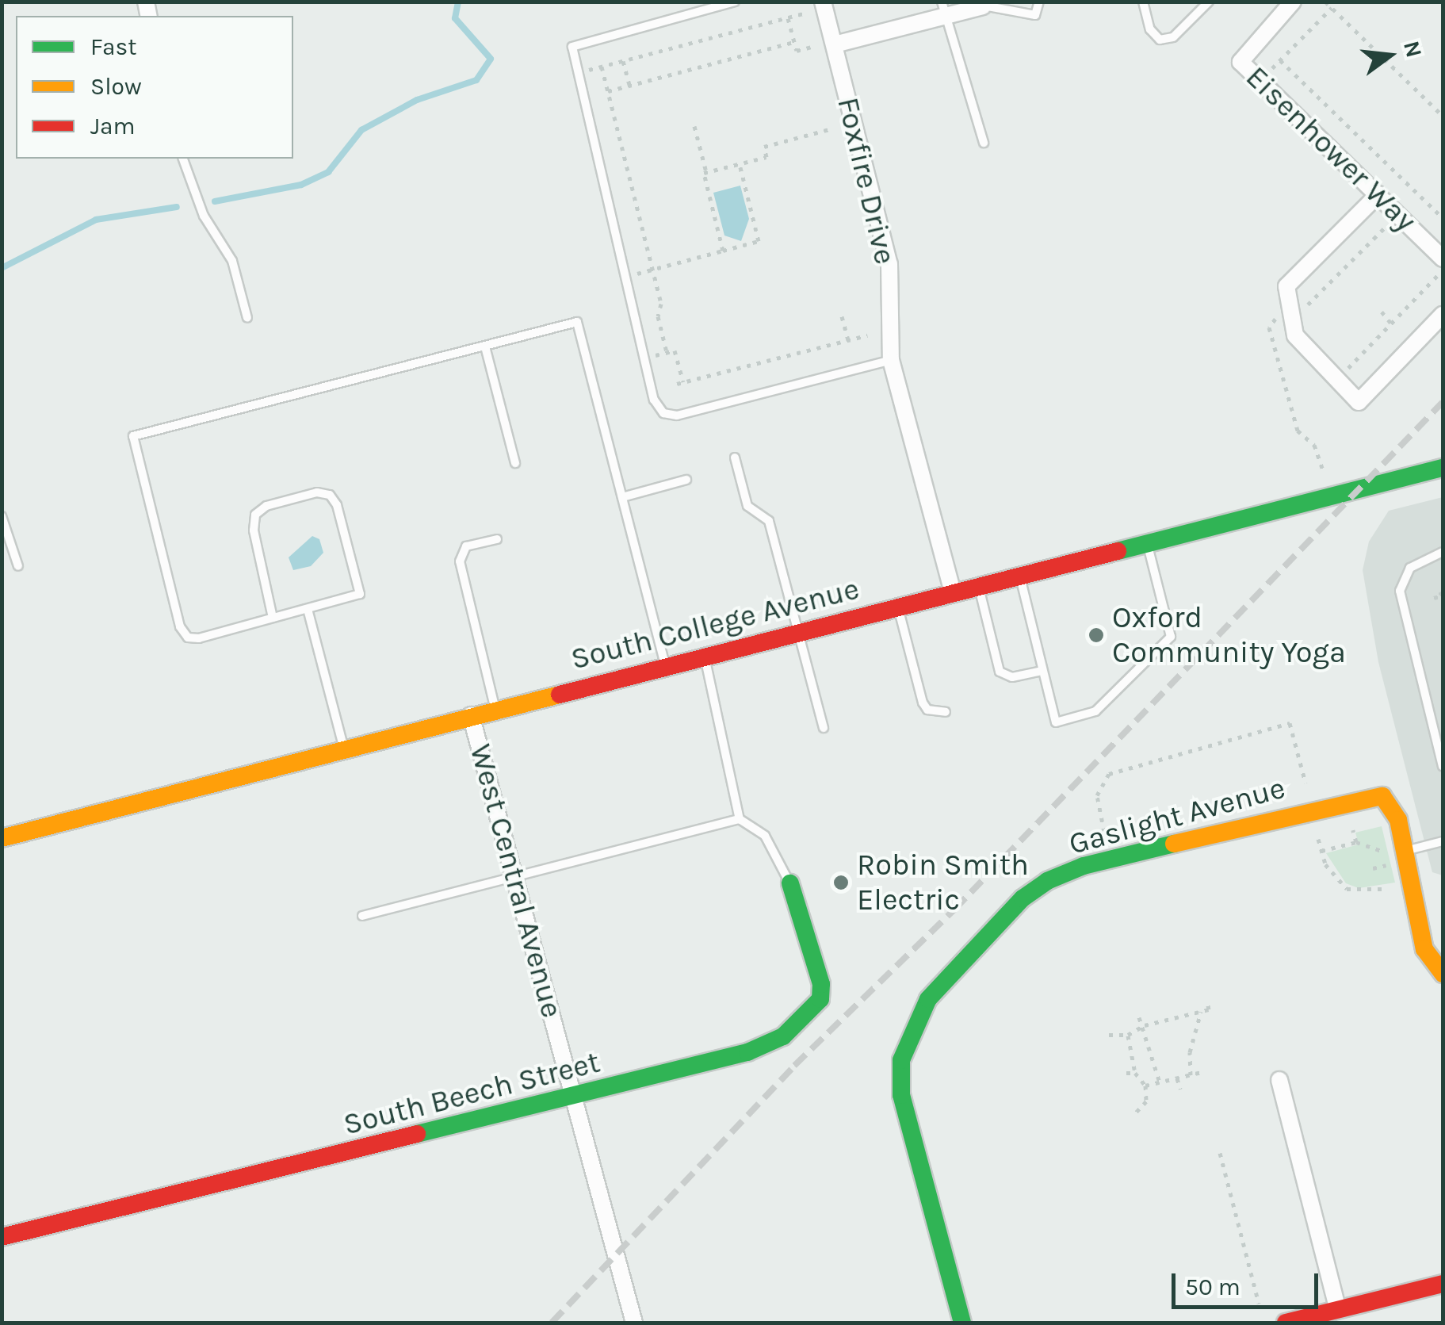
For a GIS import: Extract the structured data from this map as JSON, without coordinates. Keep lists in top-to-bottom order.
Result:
{
  "streets": {
    "street": [
      "Eisenhower Way",
      "Foxfire Drive",
      "South College Avenue",
      "Gaslight Avenue",
      "West Central Avenue",
      "South Beech Street"
    ]
  },
  "crossings": [
    ["Foxfire Drive", "South College Avenue"],
    ["South College Avenue", "West Central Avenue"],
    ["West Central Avenue", "South Beech Street"]
  ],
  "places": ["Oxford Community Yoga", "Robin Smith Electric"],
  "legend": ["Fast", "Slow", "Jam"],
  "scale_bar": "50 m",
  "north": "right"
}
